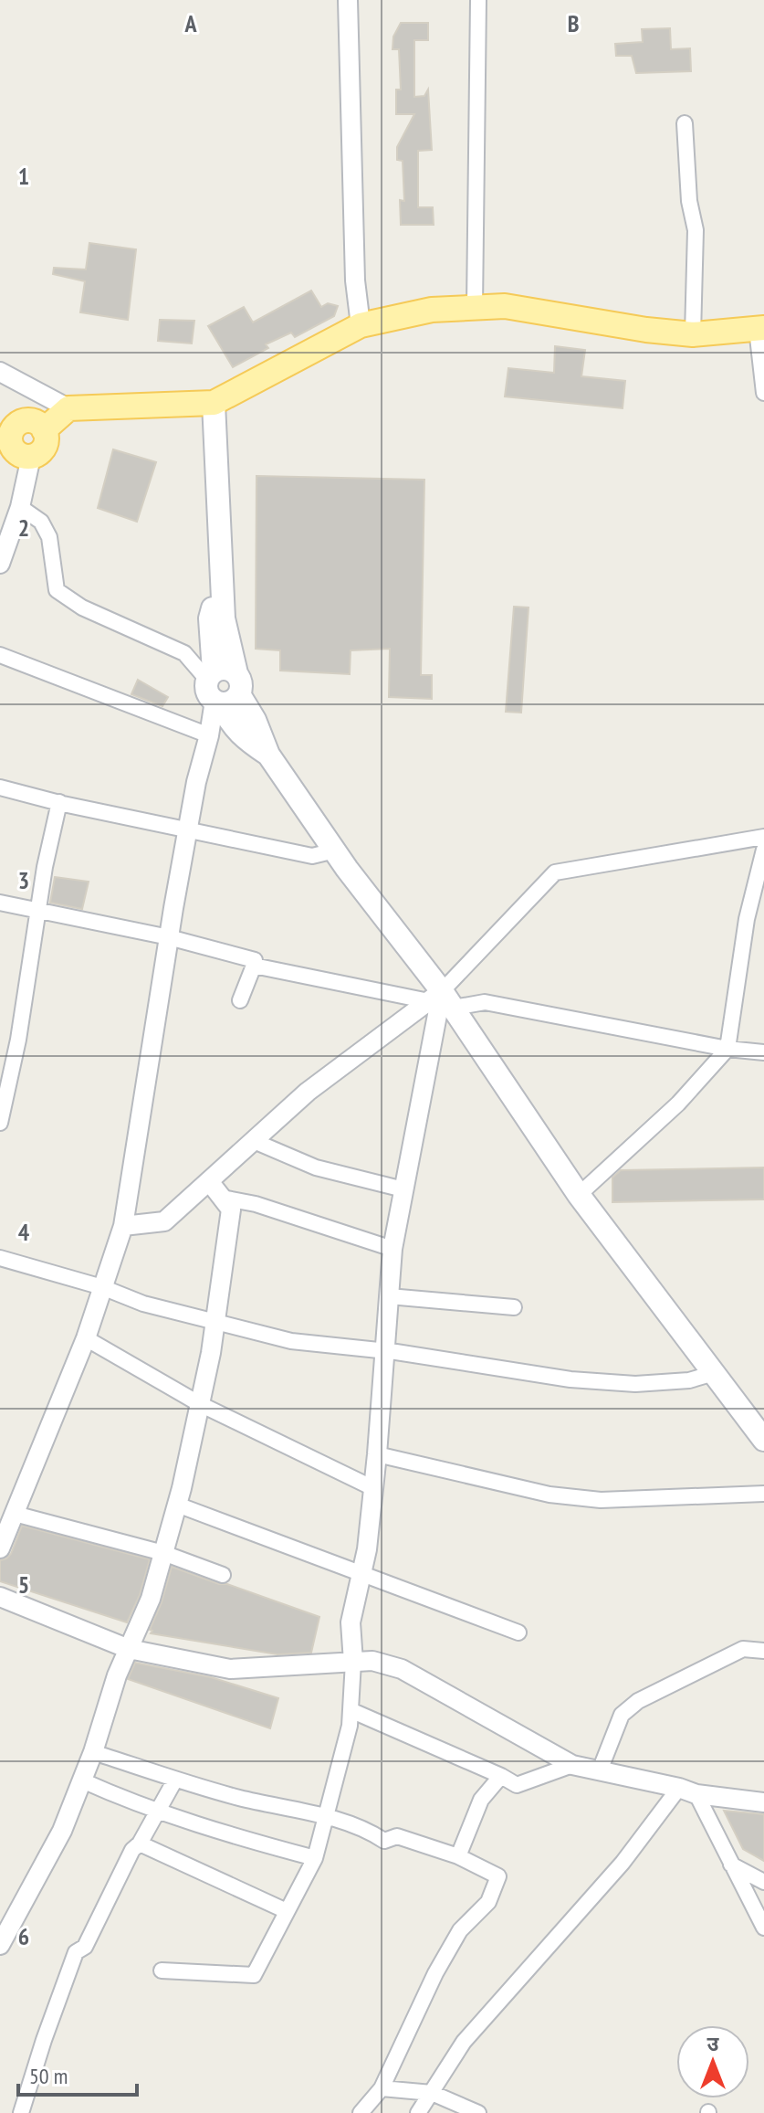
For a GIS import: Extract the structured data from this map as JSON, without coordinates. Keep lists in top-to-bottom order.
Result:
{
  "scale_bar": "50 m",
  "north": "top",
  "grid": {
    "columns": ["A", "B"],
    "rows": [
      "1",
      "2",
      "3",
      "4",
      "5",
      "6"
    ]
  }
}
